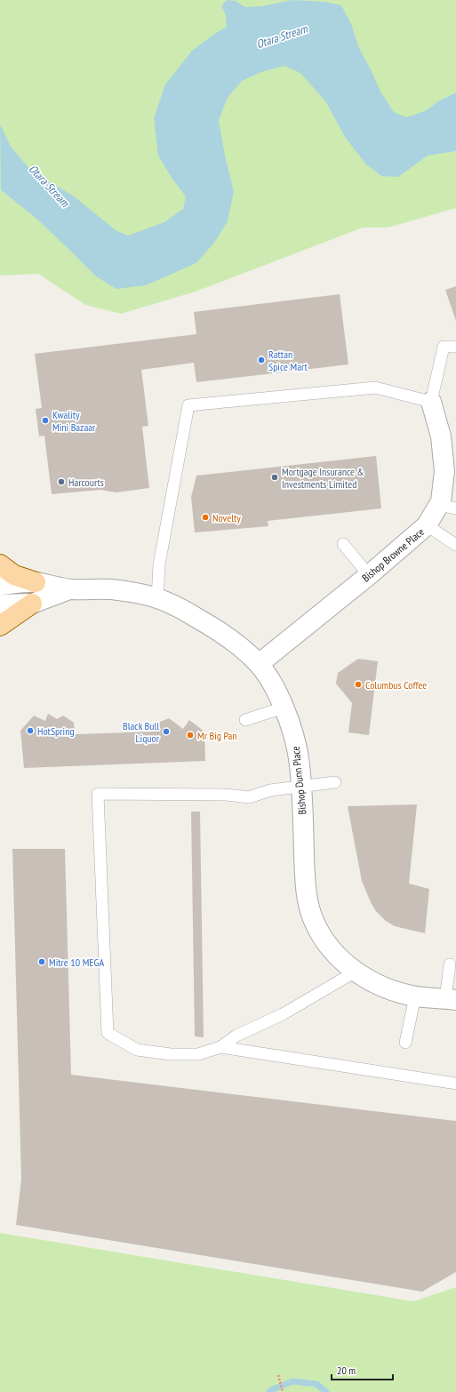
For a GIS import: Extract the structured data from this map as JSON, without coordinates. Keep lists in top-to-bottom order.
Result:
{
  "streets": {
    "street": ["Bishop Browne Place", "Bishop Dunn Place"]
  },
  "crossings": [
    ["Bishop Browne Place", "Bishop Dunn Place"]
  ],
  "water": ["Otara Stream"],
  "places": [
    "Rattan Spice Mart",
    "Kwality Mini Bazaar",
    "Mortgage Insurance & Investments Limited",
    "Harcourts",
    "Novelty",
    "Columbus Coffee",
    "HotSpring",
    "Black Bull Liquor",
    "Mr Big Pan",
    "Mitre 10 MEGA"
  ],
  "scale_bar": "20 m"
}
